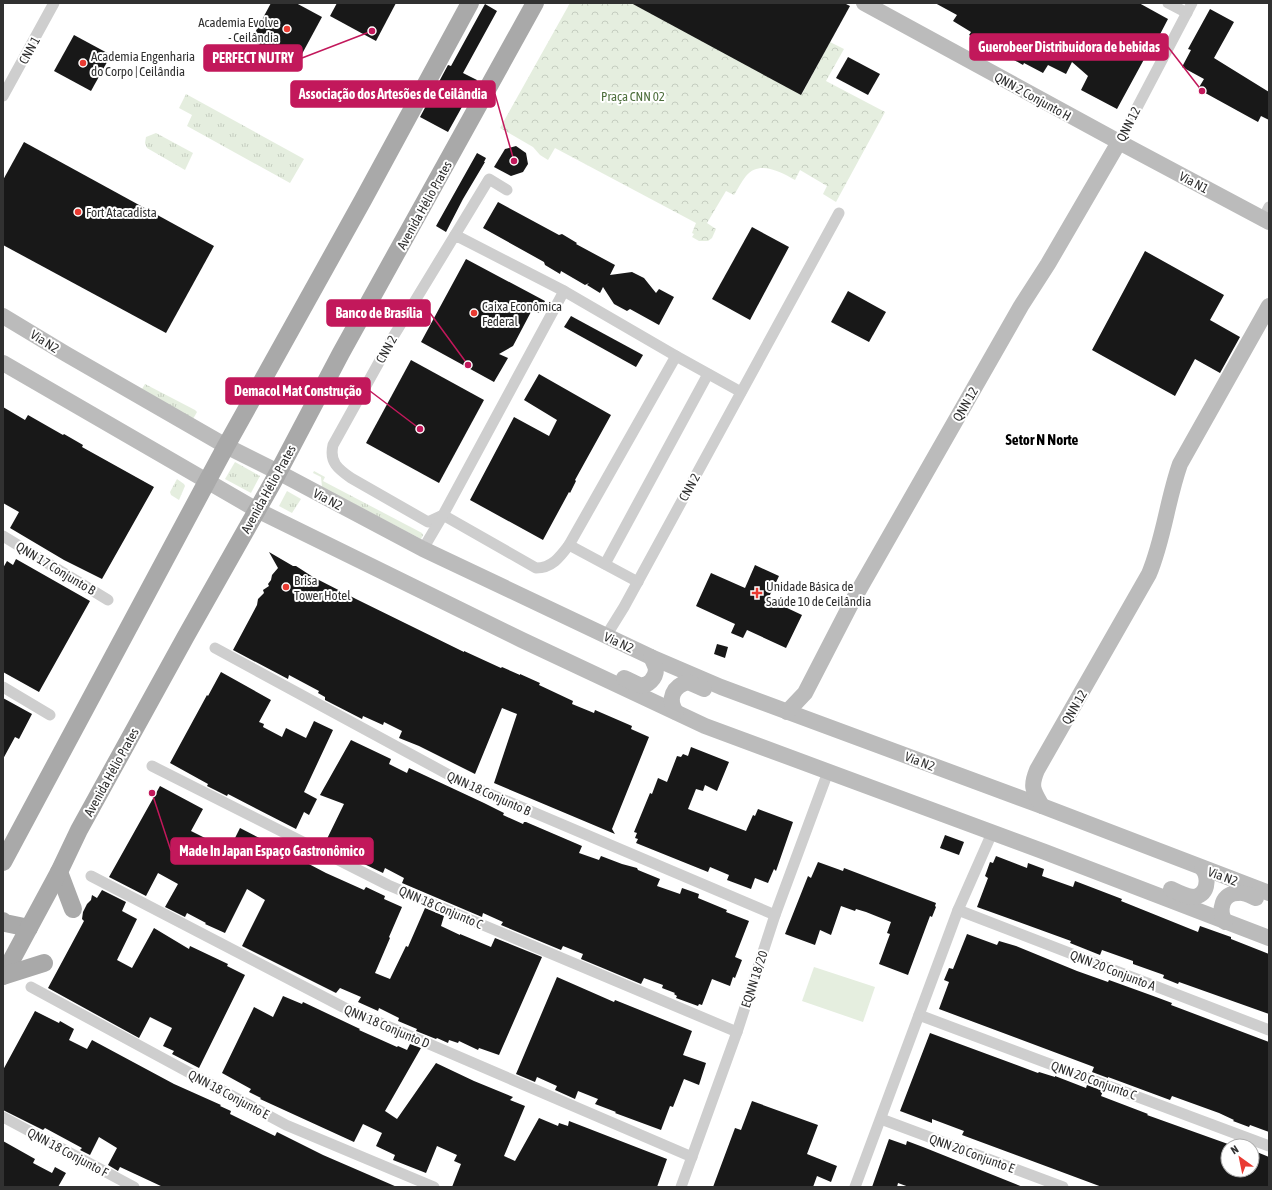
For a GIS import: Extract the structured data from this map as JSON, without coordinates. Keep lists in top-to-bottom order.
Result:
{
  "streets": {
    "main road": [
      "QNN 2 Conjunto H",
      "QNN 12",
      "Via N1",
      "Avenida Hélio Prates",
      "Via N2"
    ],
    "street": [
      "CNN 1",
      "CNN 2",
      "QNN 17 Conjunto B",
      "QNN 18 Conjunto B",
      "QNN 18 Conjunto C",
      "QNN 20 Conjunto A",
      "EQNN 18/20",
      "QNN 18 Conjunto D",
      "QNN 20 Conjunto C",
      "QNN 18 Conjunto E",
      "QNN 18 Conjunto F",
      "QNN 20 Conjunto E"
    ]
  },
  "crossings": [
    ["QNN 2 Conjunto H", "QNN 12"],
    ["QNN 2 Conjunto H", "Via N1"],
    ["QNN 12", "Via N1"],
    ["QNN 12", "Via N2"],
    ["Avenida Hélio Prates", "Via N2"],
    ["Via N2", "CNN 2"],
    ["QNN 18 Conjunto B", "EQNN 18/20"],
    ["QNN 18 Conjunto C", "EQNN 18/20"],
    ["EQNN 18/20", "QNN 18 Conjunto D"]
  ],
  "districts": ["Setor N Norte"],
  "parks": ["Praça CNN 02"],
  "places": {
    "other": [
      "Academia Evolve - Ceilândia",
      "PERFECT NUTRY",
      "Academia Engenharia do Corpo | Ceilândia",
      "Guerobeer Distribuidora de bebidas",
      "Associação dos Artesões de Ceilândia",
      "Fort Atacadista",
      "Caixa Econômica Federal",
      "Banco de Brasília",
      "Demacol Mat Construção",
      "Brisa Tower Hotel",
      "Made In Japan Espaço Gastronômico"
    ],
    "health": ["Unidade Básica de Saúde 10 de Ceilândia"]
  },
  "north": "top left"
}
